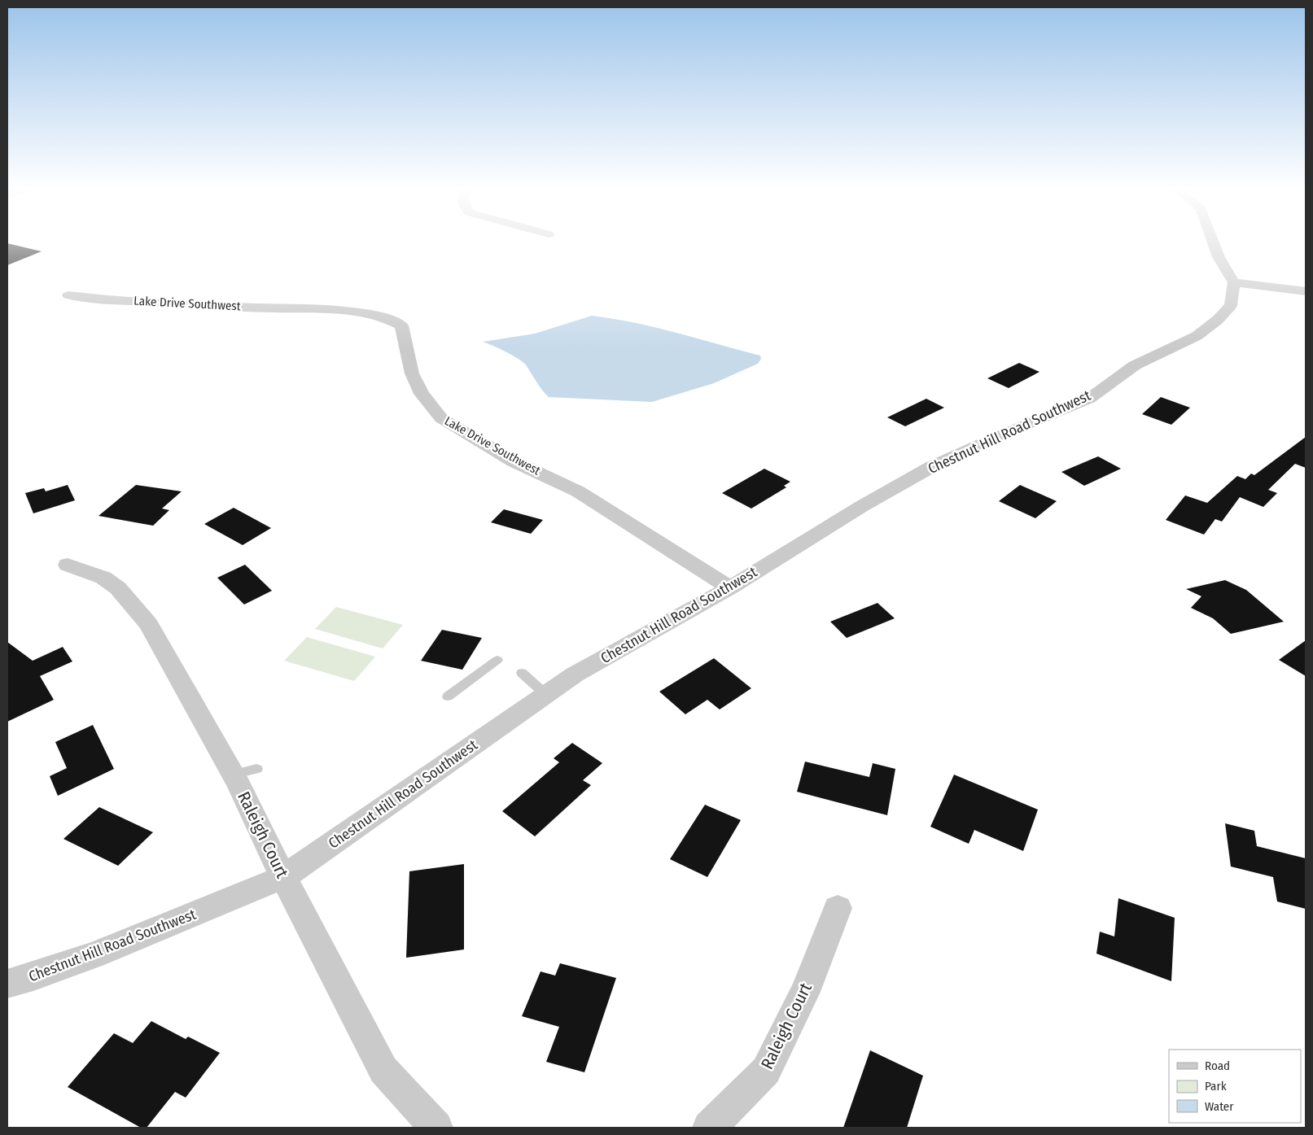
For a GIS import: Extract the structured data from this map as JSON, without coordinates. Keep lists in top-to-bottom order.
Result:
{
  "streets": {
    "street": ["Lake Drive Southwest", "Chestnut Hill Road Southwest", "Raleigh Court"]
  },
  "crossings": [
    ["Lake Drive Southwest", "Chestnut Hill Road Southwest"],
    ["Chestnut Hill Road Southwest", "Raleigh Court"]
  ],
  "legend": ["Road", "Park", "Water"]
}
